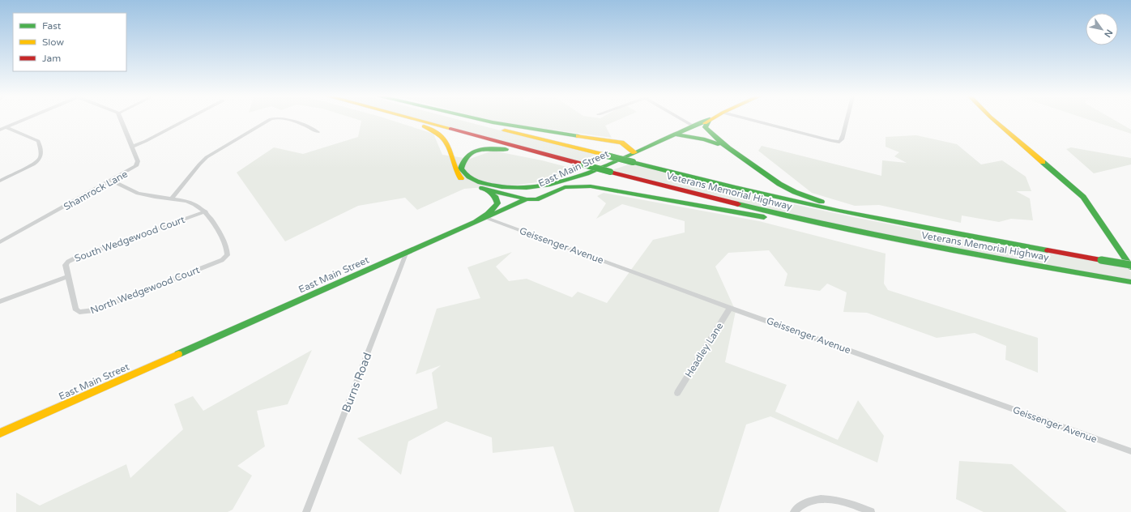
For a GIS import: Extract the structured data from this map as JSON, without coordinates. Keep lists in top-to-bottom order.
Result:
{
  "streets": {
    "main road": ["East Main Street", "Veterans Memorial Highway"],
    "street": [
      "Shamrock Lane",
      "South Wedgewood Court",
      "Geissenger Avenue",
      "North Wedgewood Court",
      "Headley Lane",
      "Burns Road"
    ]
  },
  "crossings": [
    ["East Main Street", "Geissenger Avenue"],
    ["East Main Street", "Burns Road"],
    ["South Wedgewood Court", "North Wedgewood Court"],
    ["Geissenger Avenue", "Headley Lane"]
  ],
  "legend": ["Fast", "Slow", "Jam"],
  "north": "bottom right"
}
